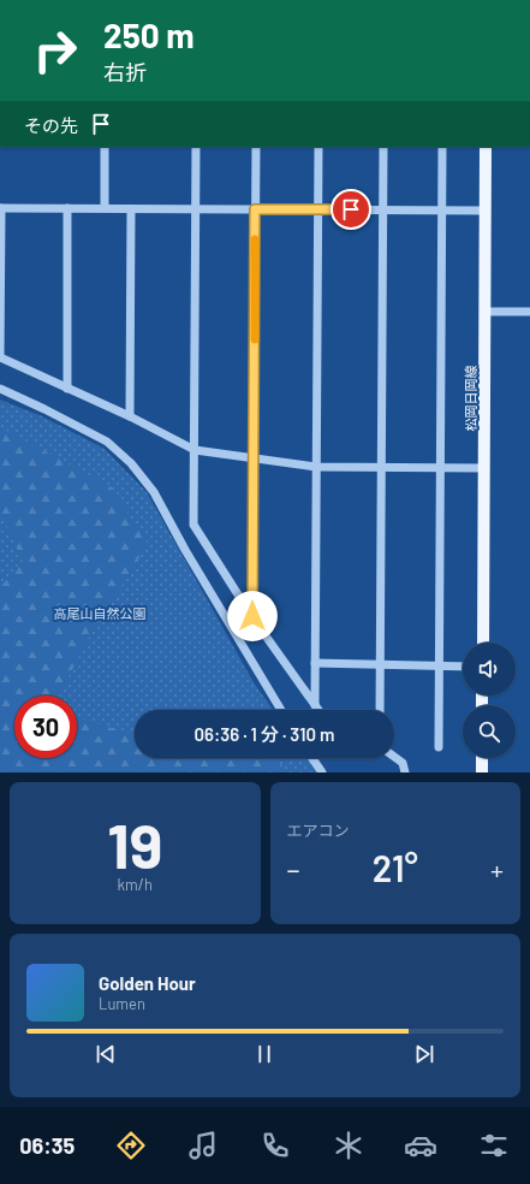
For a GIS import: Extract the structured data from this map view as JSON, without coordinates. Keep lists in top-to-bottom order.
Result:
{
  "streets": {
    "main road": ["松岡日岡線"]
  },
  "parks": ["高尾山自然公園"],
  "page": {
    "turn": ["250 m", "右折"],
    "then": "その先",
    "limit": "30",
    "trip": "06:36 · 1 分 · 310 m",
    "tile": [
      ["19", "km/h"],
      "エアコン"
    ],
    "heat": ["−", "21°", "+"],
    "song": ["Golden Hour", "Lumen"],
    "tabs": "06:35"
  }
}
